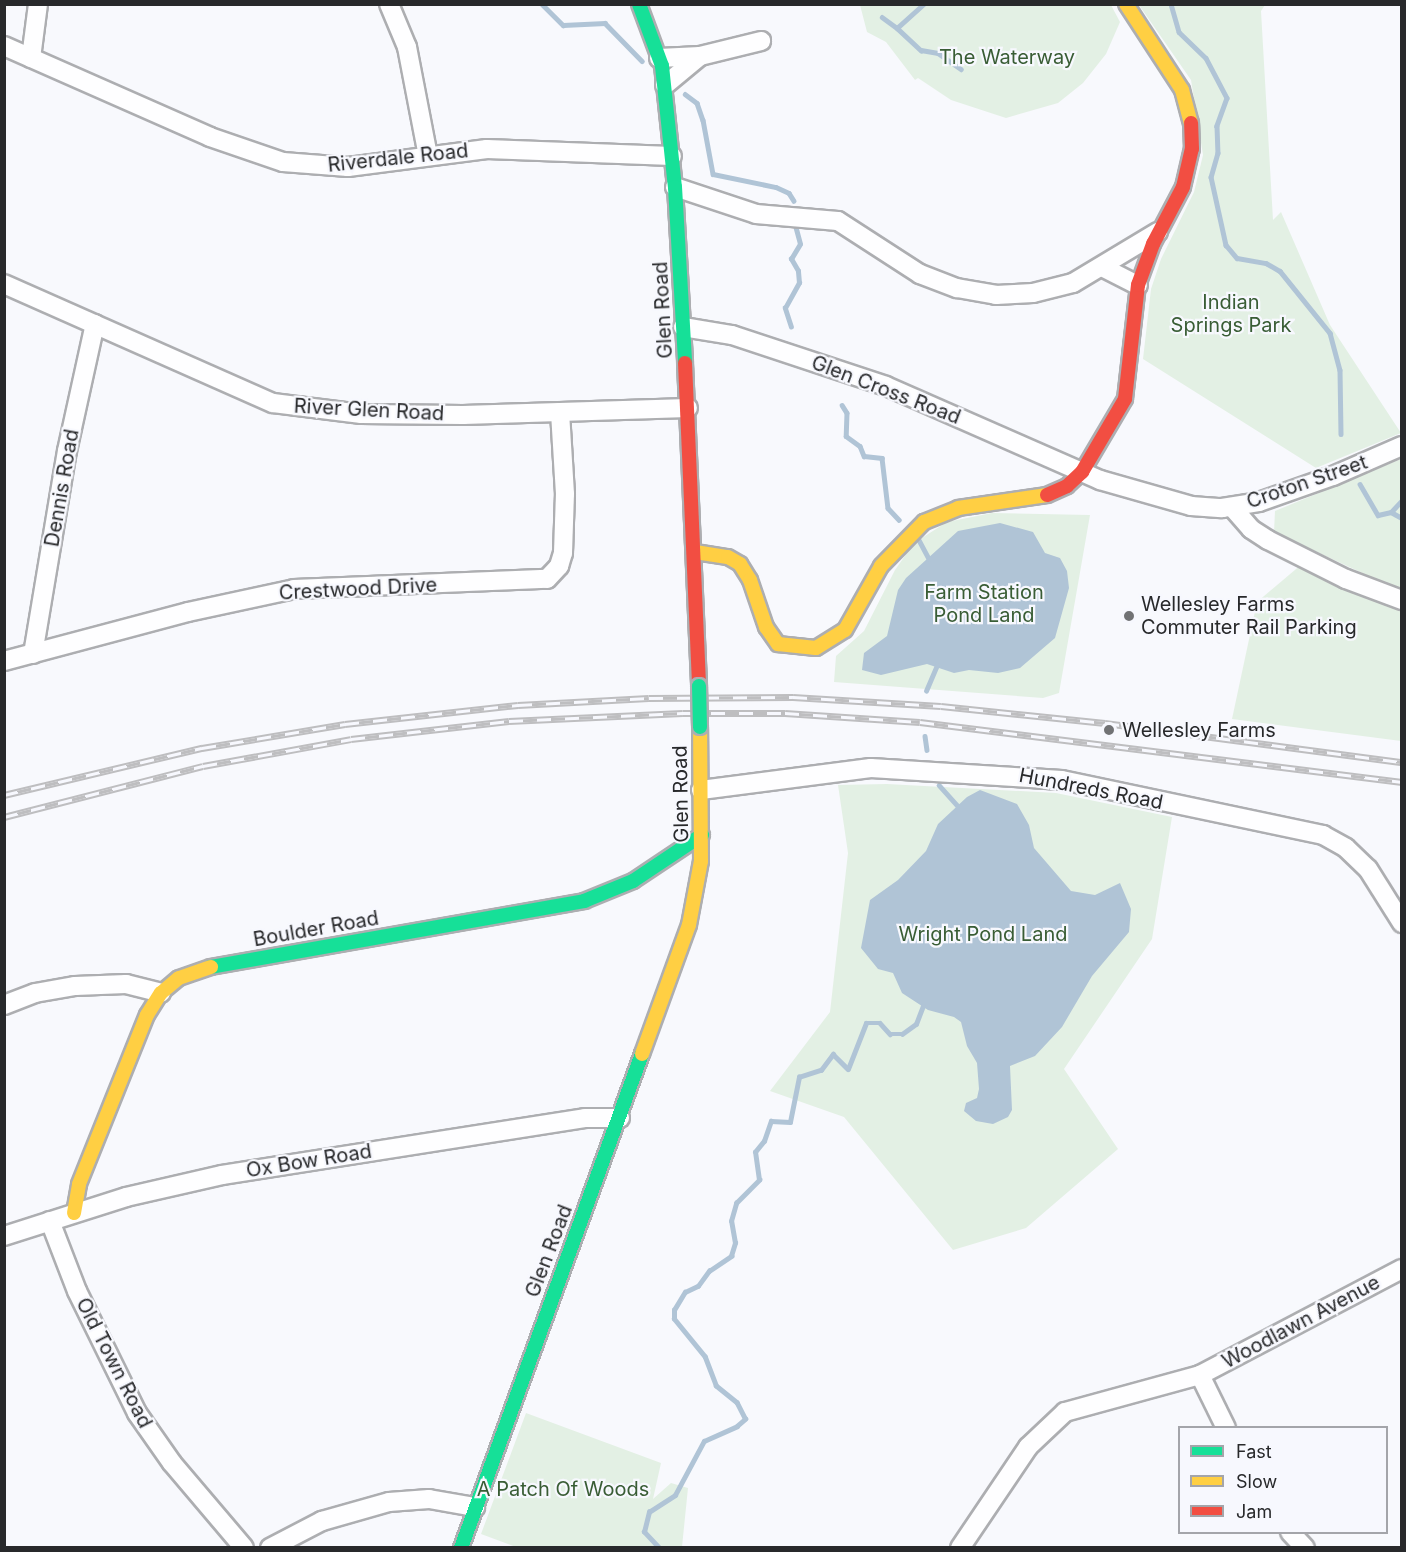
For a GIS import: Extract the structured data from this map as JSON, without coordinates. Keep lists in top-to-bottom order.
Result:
{
  "streets": {
    "street": [
      "Riverdale Road",
      "Glen Road",
      "Glen Cross Road",
      "River Glen Road",
      "Croton Street",
      "Dennis Road",
      "Crestwood Drive",
      "Hundreds Road",
      "Boulder Road",
      "Ox Bow Road",
      "Woodlawn Avenue",
      "Old Town Road"
    ]
  },
  "crossings": [
    ["Riverdale Road", "Glen Road"],
    ["Glen Road", "Glen Cross Road"],
    ["Glen Road", "River Glen Road"],
    ["Glen Road", "Hundreds Road"],
    ["Glen Road", "Boulder Road"],
    ["Glen Road", "Ox Bow Road"],
    ["Glen Cross Road", "Croton Street"],
    ["River Glen Road", "Dennis Road"],
    ["River Glen Road", "Crestwood Drive"],
    ["Dennis Road", "Crestwood Drive"],
    ["Boulder Road", "Ox Bow Road"],
    ["Ox Bow Road", "Old Town Road"]
  ],
  "parks": [
    "The Waterway",
    "Indian Springs Park",
    "Farm Station Pond Land",
    "Wright Pond Land",
    "A Patch Of Woods"
  ],
  "places": ["Wellesley Farms Commuter Rail Parking", "Wellesley Farms"],
  "legend": ["Fast", "Slow", "Jam"]
}
